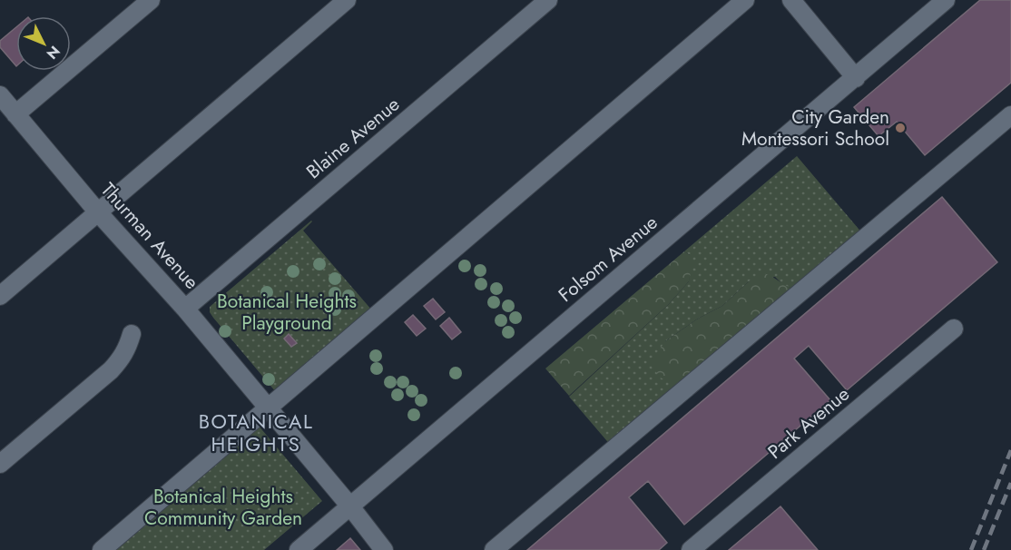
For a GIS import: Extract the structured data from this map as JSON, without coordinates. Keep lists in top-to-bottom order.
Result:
{
  "streets": {
    "street": [
      "Blaine Avenue",
      "Thurman Avenue",
      "Folsom Avenue",
      "Park Avenue"
    ]
  },
  "crossings": [
    ["Blaine Avenue", "Thurman Avenue"],
    ["Thurman Avenue", "Folsom Avenue"]
  ],
  "districts": ["BOTANICAL HEIGHTS"],
  "parks": ["Botanical Heights Playground", "Botanical Heights Community Garden"],
  "places": ["City Garden Montessori School"],
  "north": "bottom right"
}
